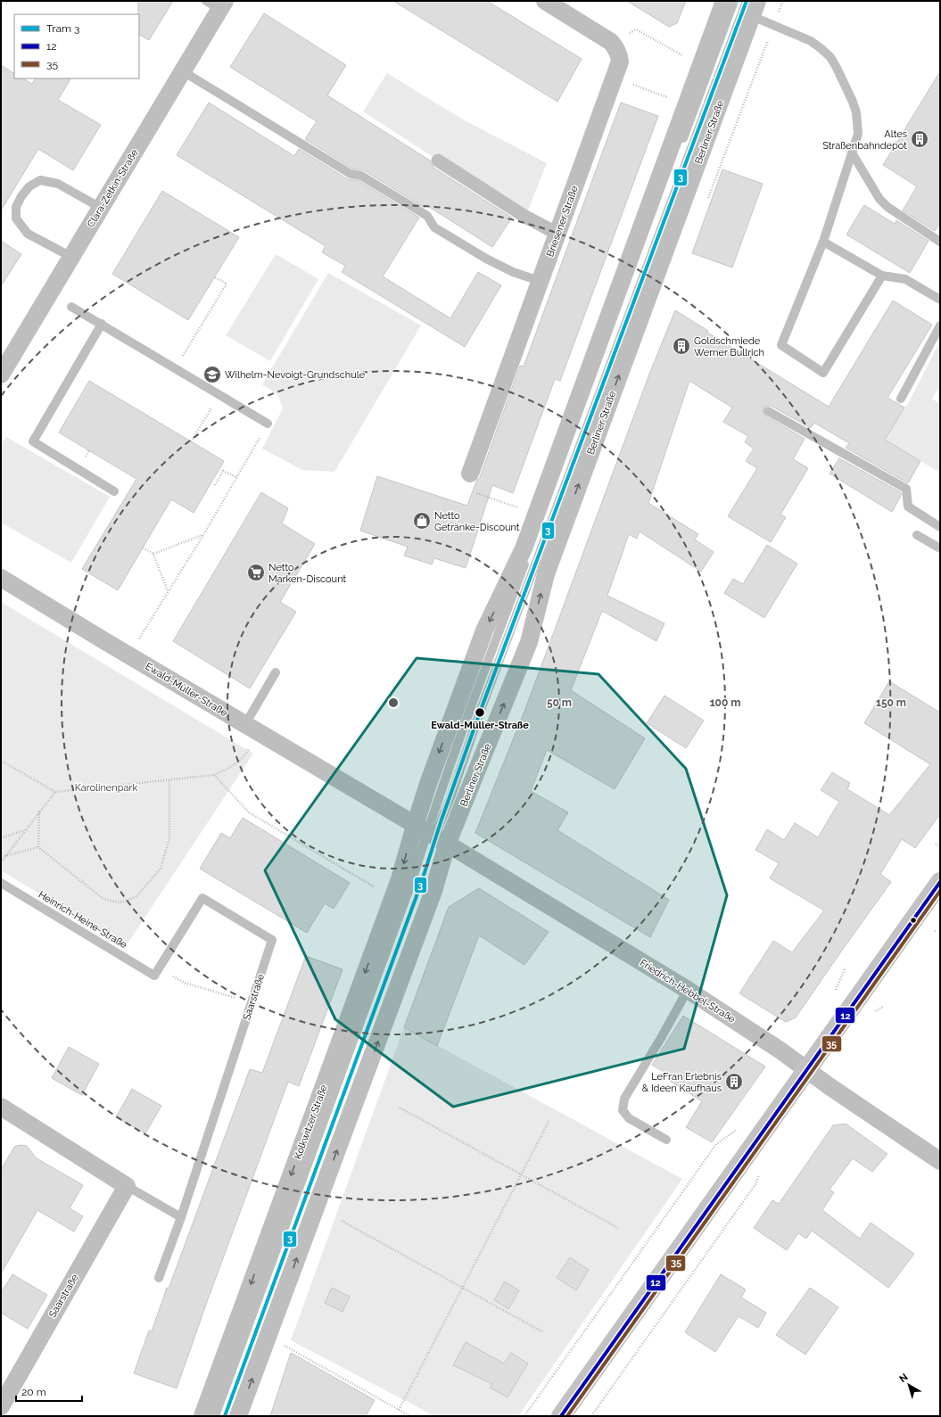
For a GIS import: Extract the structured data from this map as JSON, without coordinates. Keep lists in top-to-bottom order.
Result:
{
  "streets": {
    "street": [
      "Berliner Straße",
      "Clara-Zetkin-Straße",
      "Briesener Straße",
      "Ewald-Müller-Straße",
      "Friedrich-Hebbel-Straße",
      "Saarstraße",
      "Kolkwitzer Straße"
    ],
    "lane": ["Heinrich-Heine-Straße"]
  },
  "crossings": [
    ["Berliner Straße", "Ewald-Müller-Straße"],
    ["Berliner Straße", "Friedrich-Hebbel-Straße"],
    ["Berliner Straße", "Kolkwitzer Straße"],
    ["Ewald-Müller-Straße", "Friedrich-Hebbel-Straße"],
    ["Ewald-Müller-Straße", "Kolkwitzer Straße"],
    ["Heinrich-Heine-Straße", "Saarstraße"],
    ["Friedrich-Hebbel-Straße", "Kolkwitzer Straße"]
  ],
  "parks": ["Karolinenpark"],
  "places": {
    "building": ["Altes Straßenbahndepot", "Goldschmiede Werner Bullrich", "LeFran Erlebnis & Ideen Kaufhaus"],
    "school or university": ["Wilhelm-Nevoigt-Grundschule"],
    "shop": ["Netto Getränke-Discount"],
    "supermarket": ["Netto Marken-Discount"],
    "other": ["Ewald-Müller-Straße"]
  },
  "lines": ["tram line 3", "transit line 12", "transit line 35"],
  "legend": ["Tram 3", "12", "35"],
  "scale_bar": "20 m",
  "north": "top left",
  "rings": ["50 m", "100 m", "150 m"]
}
